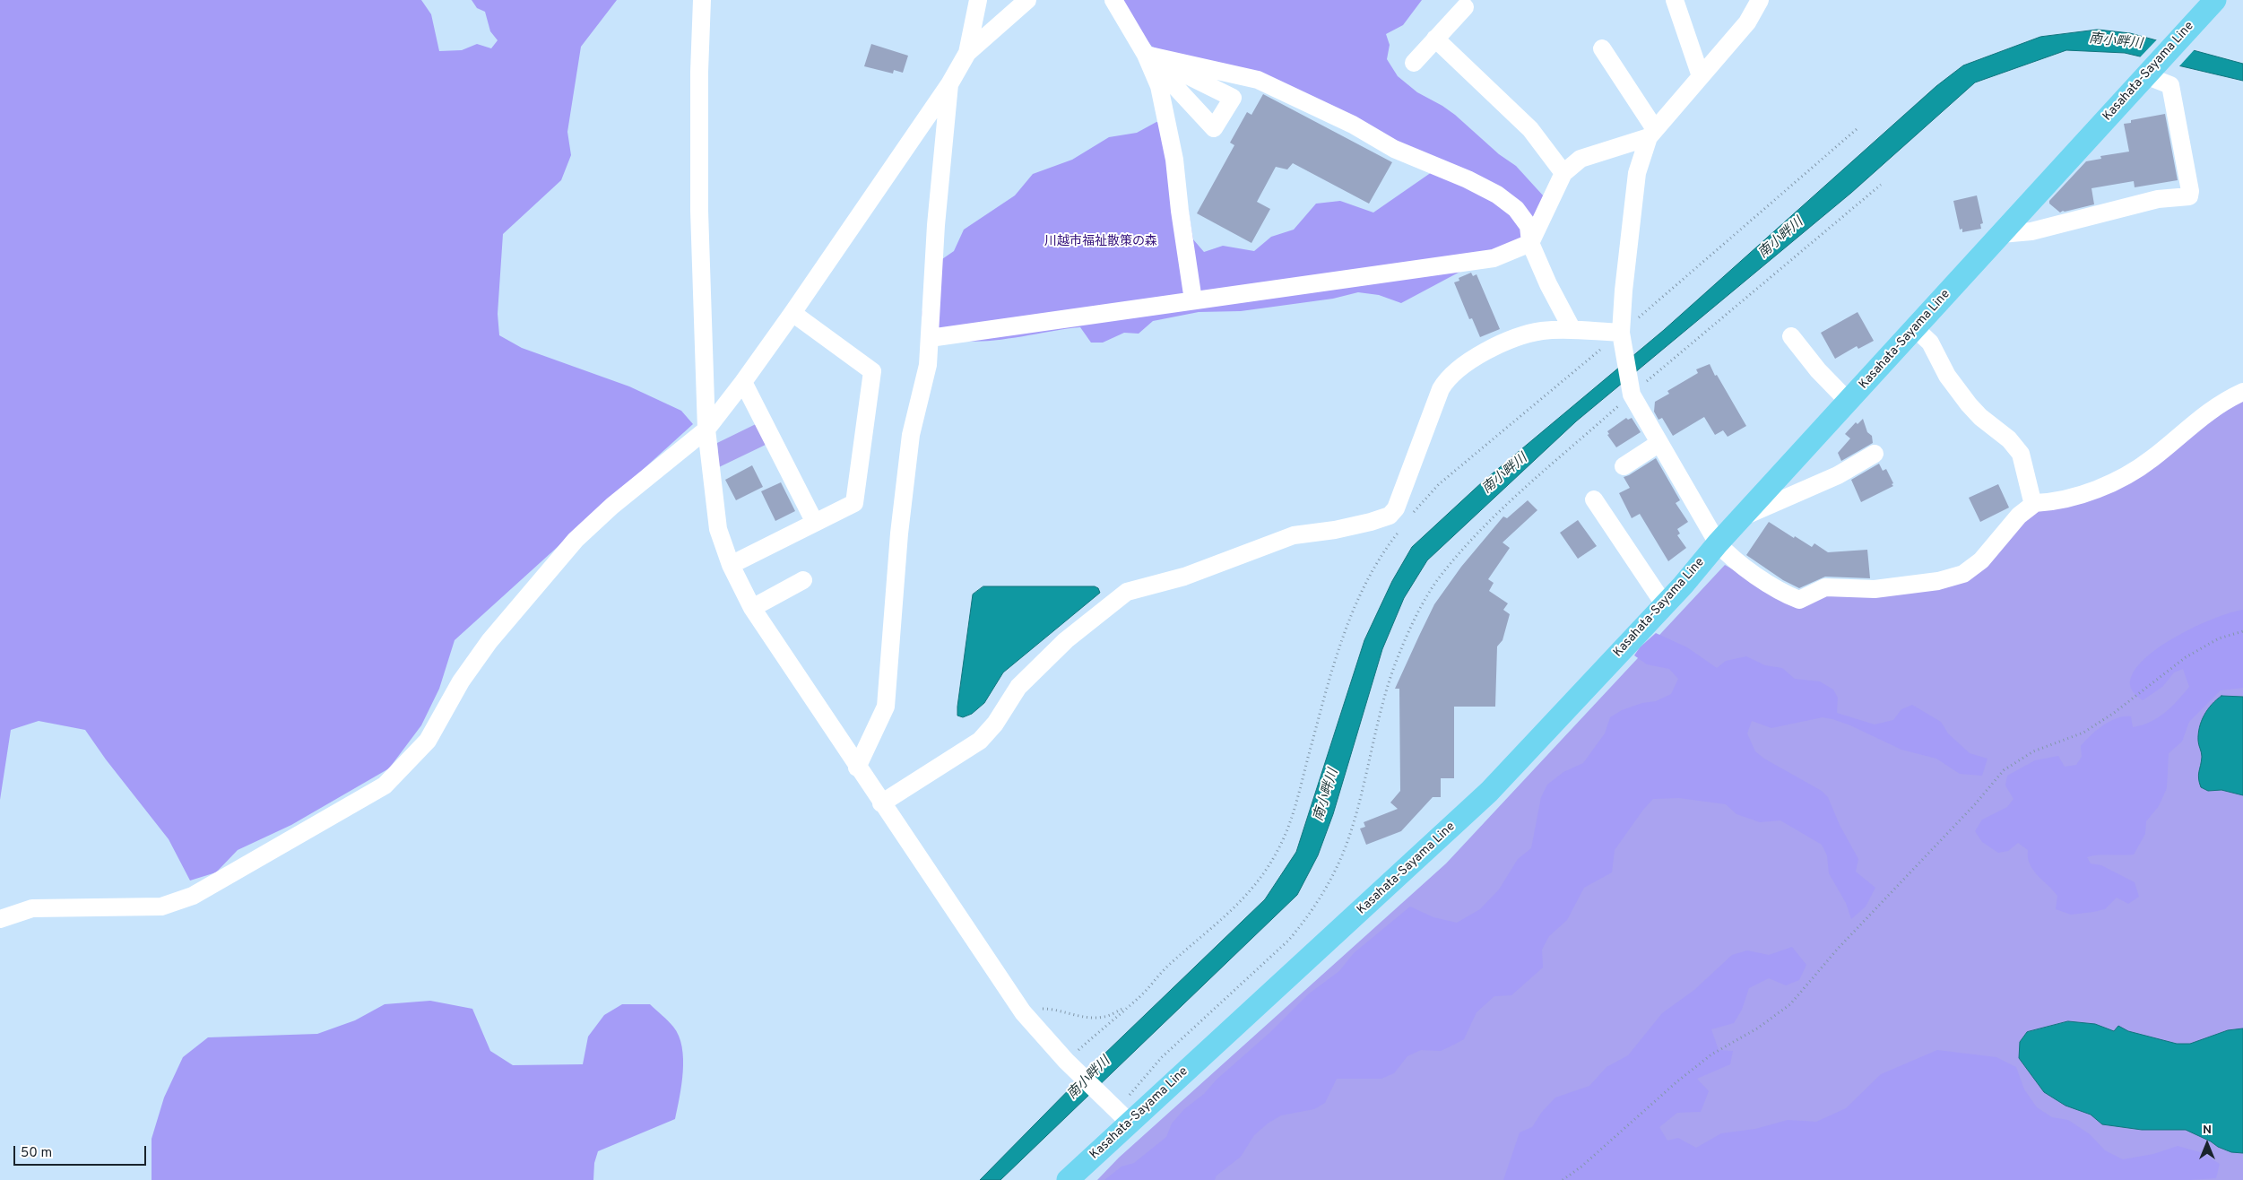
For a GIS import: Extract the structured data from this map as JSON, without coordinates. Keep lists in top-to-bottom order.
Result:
{
  "streets": {
    "main road": ["Kasahata-Sayama Line"]
  },
  "water": ["南小畔川"],
  "parks": ["川越市福祉散策の森"],
  "scale_bar": "50 m",
  "north": "top"
}
